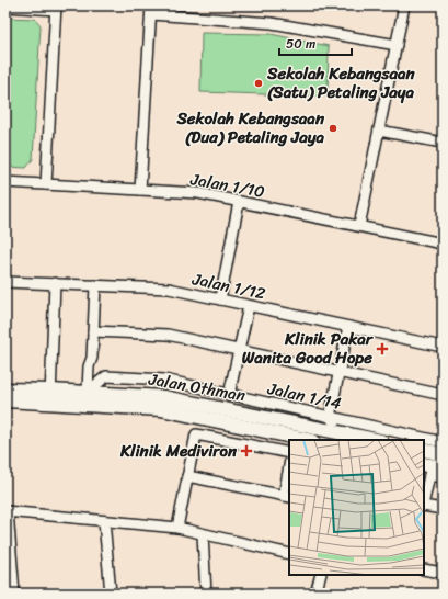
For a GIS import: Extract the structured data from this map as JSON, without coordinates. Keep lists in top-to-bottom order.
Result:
{
  "streets": {
    "main road": ["Jalan Othman"],
    "street": ["Jalan 1/10", "Jalan 1/12", "Jalan 1/14"]
  },
  "crossings": [
    ["Jalan Othman", "Jalan 1/14"]
  ],
  "places": {
    "other": ["Sekolah Kebangsaan (Satu) Petaling Jaya", "Sekolah Kebangsaan (Dua) Petaling Jaya"],
    "health": ["Klinik Pakar Wanita Good Hope", "Klinik Mediviron"]
  },
  "scale_bar": "50 m"
}
